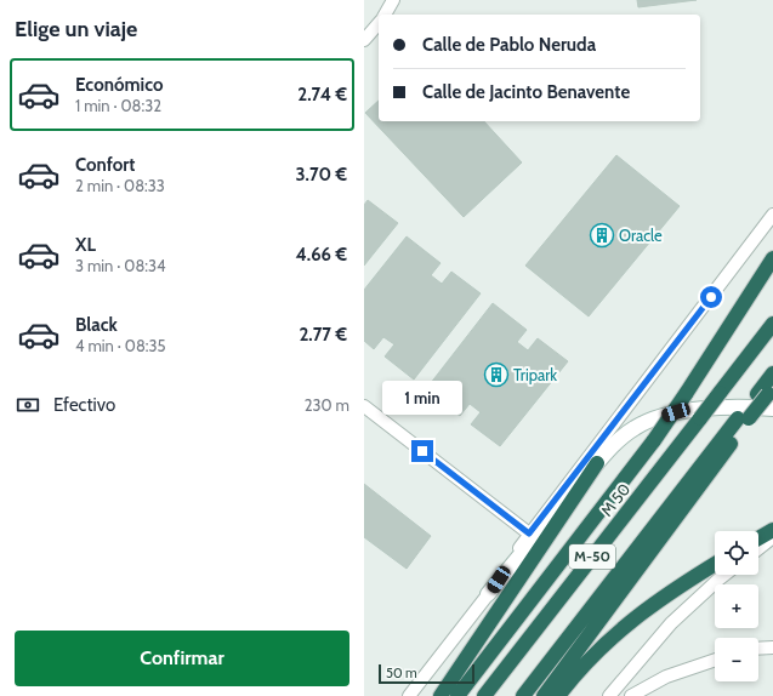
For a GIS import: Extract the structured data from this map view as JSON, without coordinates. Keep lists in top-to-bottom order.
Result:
{
  "streets": {
    "highway": ["M 50", "M-50"]
  },
  "places": {
    "building": ["Oracle", "Tripark"]
  },
  "scale_bar": "50 m",
  "page": {
    "heading": "Elige un viaje",
    "banner": ["Calle de Pablo Neruda", "Calle de Jacinto Benavente"],
    "list": [
      {
        "name": "Económico",
        "note": "1 min · 08:32",
        "value": "2.74 €"
      },
      {
        "name": "Confort",
        "note": "2 min · 08:33",
        "value": "3.70 €"
      },
      {
        "name": "XL",
        "note": "3 min · 08:34",
        "value": "4.66 €"
      },
      {
        "name": "Black",
        "note": "4 min · 08:35",
        "value": "2.77 €"
      }
    ],
    "pay": ["Efectivo", "230 m"],
    "bubble": "1 min",
    "map_buttons": ["+", "−"],
    "buttons": "Confirmar",
    "scale": "50 m"
  }
}
